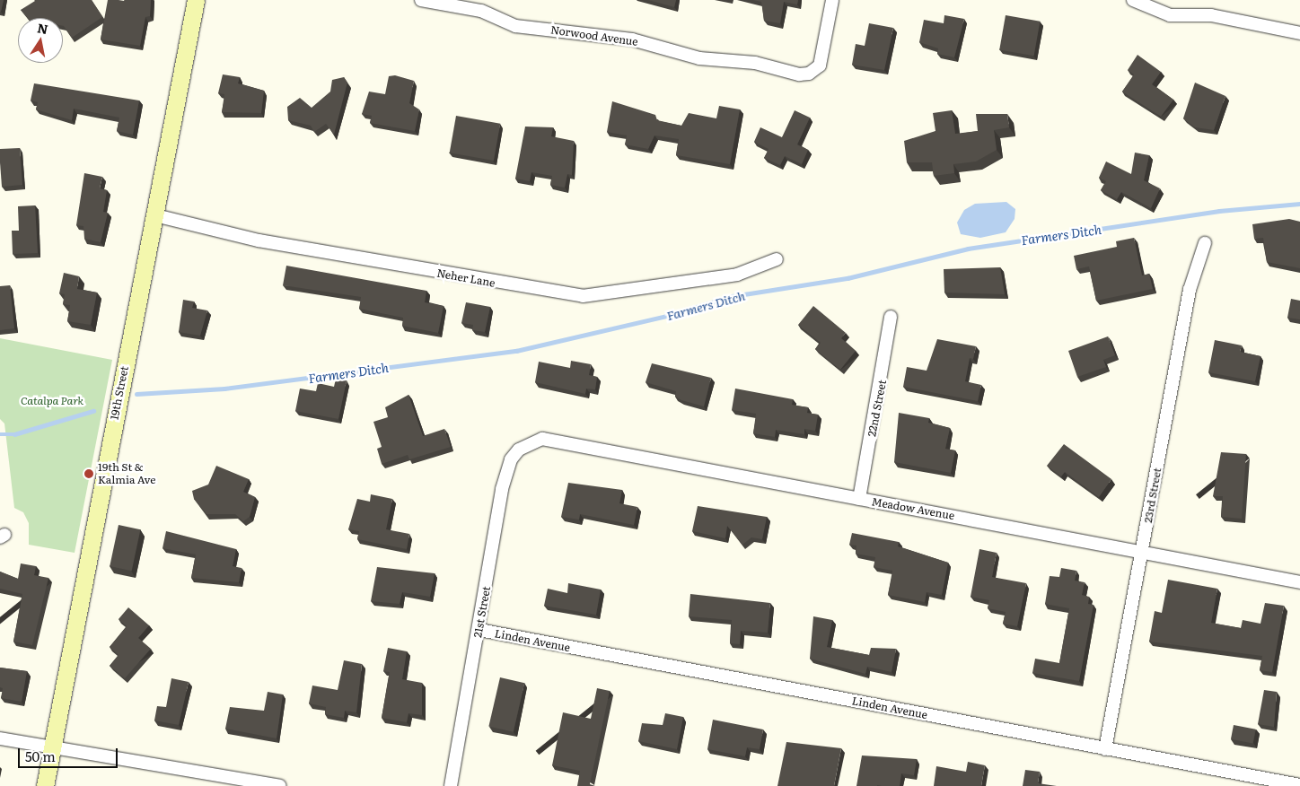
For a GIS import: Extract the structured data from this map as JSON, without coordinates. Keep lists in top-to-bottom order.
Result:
{
  "streets": {
    "street": [
      "Norwood Avenue",
      "Neher Lane",
      "19th Street",
      "22nd Street",
      "23rd Street",
      "Meadow Avenue",
      "21st Street",
      "Linden Avenue"
    ]
  },
  "crossings": [
    ["Neher Lane", "19th Street"],
    ["22nd Street", "Meadow Avenue"],
    ["23rd Street", "Meadow Avenue"],
    ["23rd Street", "Linden Avenue"],
    ["Meadow Avenue", "21st Street"],
    ["21st Street", "Linden Avenue"]
  ],
  "water": ["Farmers Ditch"],
  "parks": ["Catalpa Park"],
  "places": ["19th St & Kalmia Ave"],
  "scale_bar": "50 m",
  "north": "top"
}
